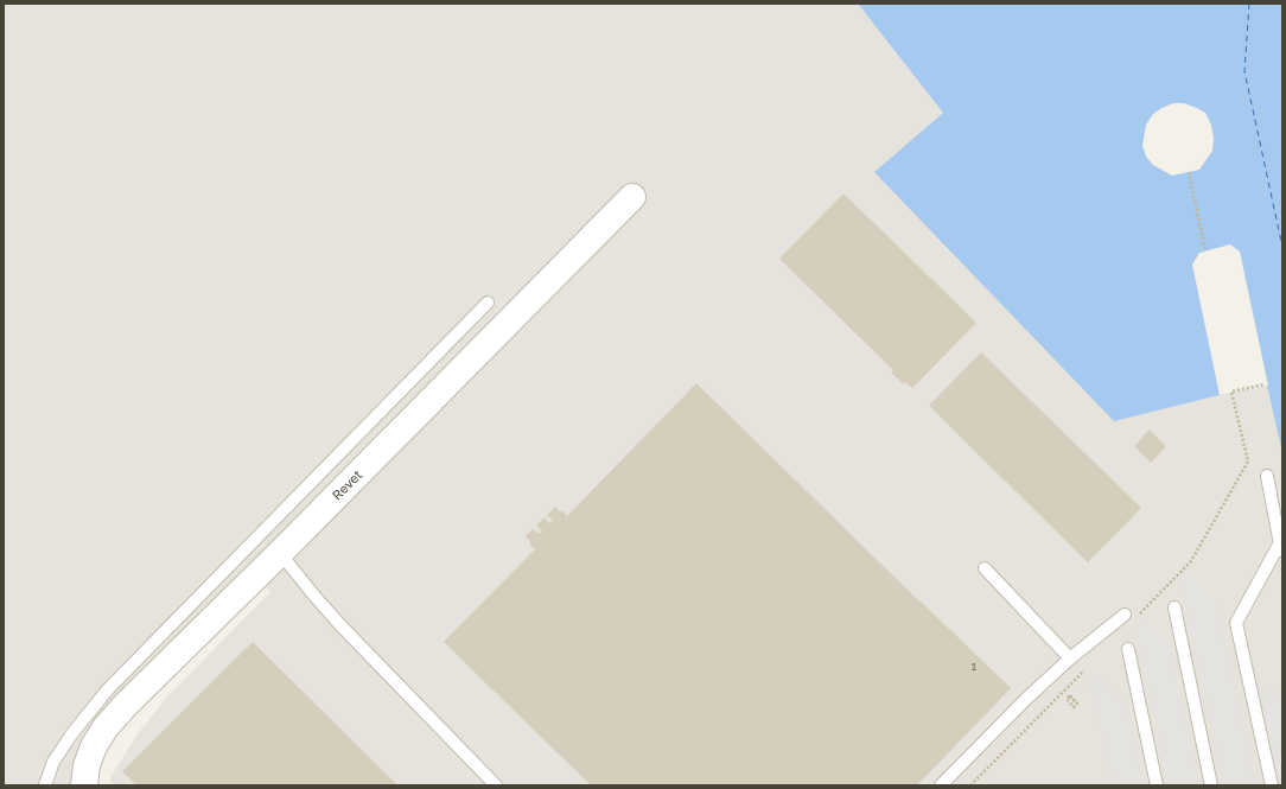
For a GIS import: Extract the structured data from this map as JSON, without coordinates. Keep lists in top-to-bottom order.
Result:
{
  "streets": {
    "street": ["Revet"]
  },
  "house_numbers": ["1"]
}
